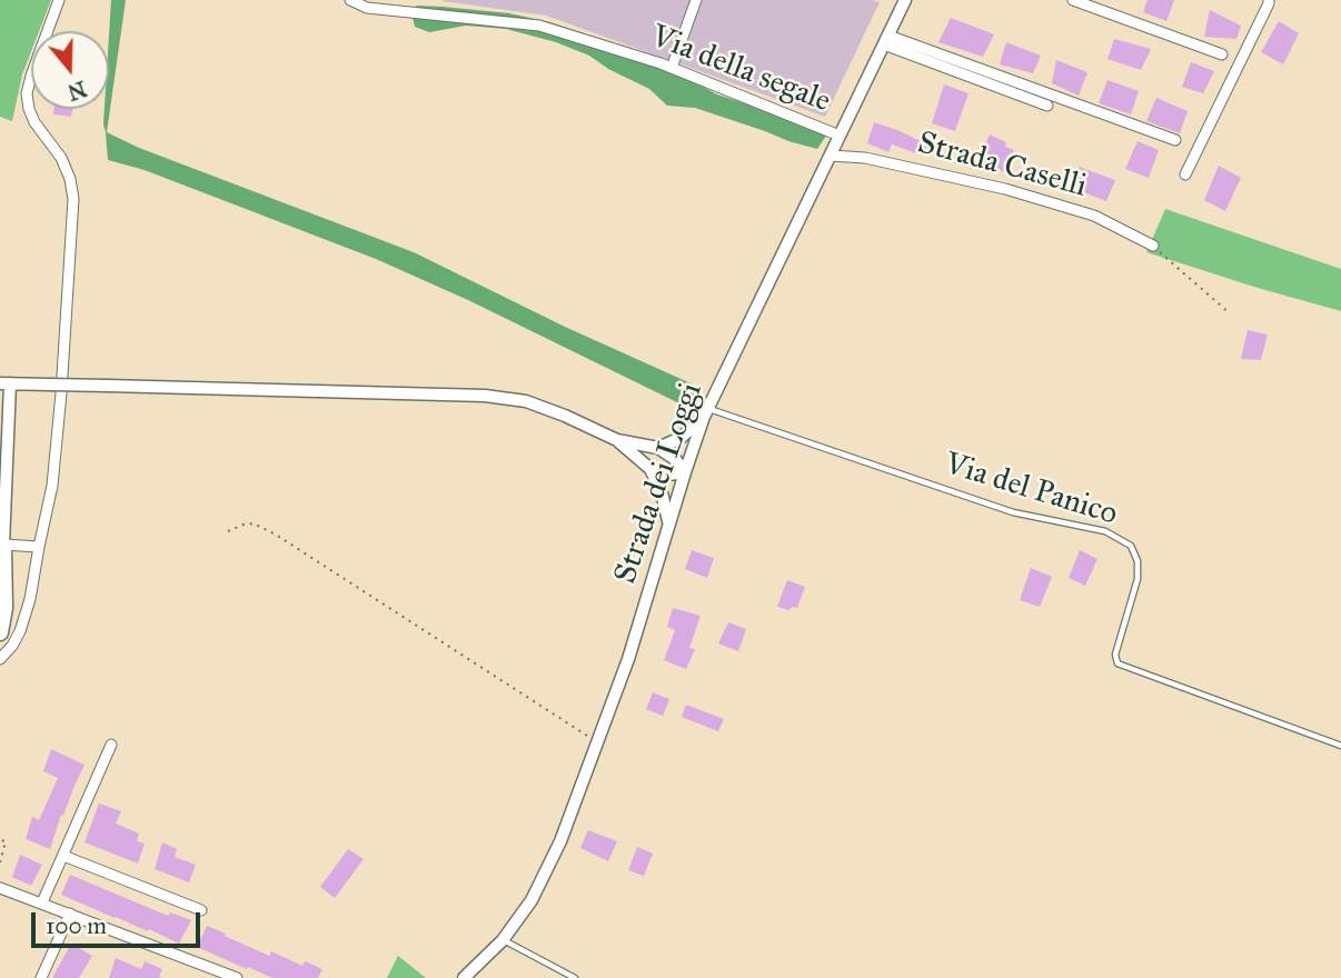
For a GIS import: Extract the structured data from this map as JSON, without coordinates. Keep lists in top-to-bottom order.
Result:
{
  "streets": {
    "street": ["Via della segale", "Strada Caselli", "Strada dei Loggi"],
    "lane": ["Via del Panico"]
  },
  "crossings": [
    ["Via della segale", "Strada dei Loggi"],
    ["Strada Caselli", "Strada dei Loggi"],
    ["Strada dei Loggi", "Via del Panico"]
  ],
  "scale_bar": "100 m",
  "north": "bottom"
}
